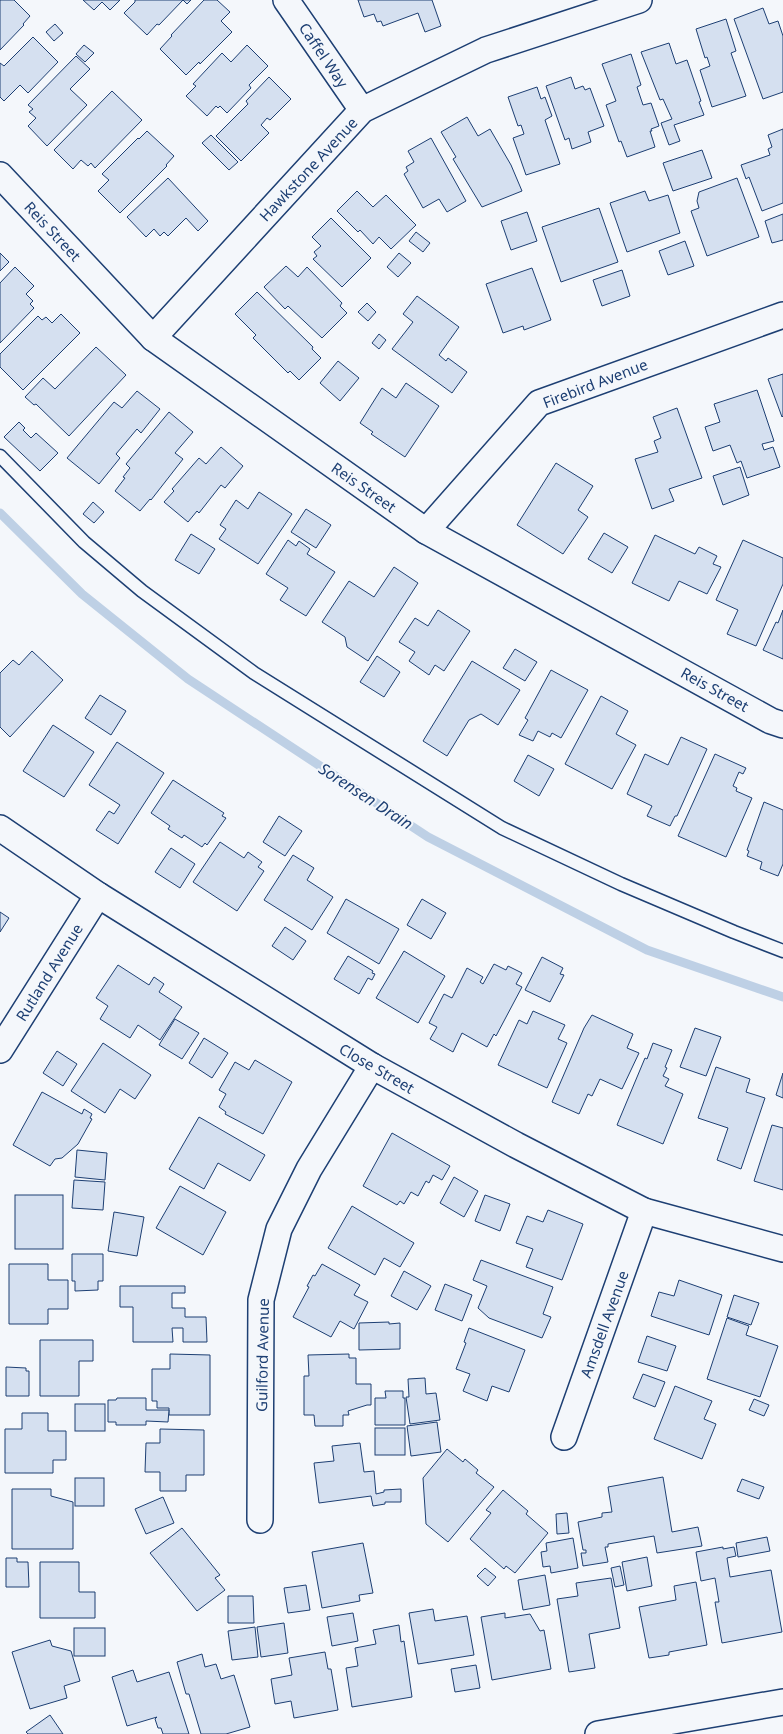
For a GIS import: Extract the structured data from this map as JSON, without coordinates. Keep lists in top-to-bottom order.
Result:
{
  "streets": {
    "street": [
      "Caffel Way",
      "Hawkstone Avenue",
      "Reis Street",
      "Firebird Avenue",
      "Rutland Avenue",
      "Close Street",
      "Amsdell Avenue",
      "Guilford Avenue"
    ]
  },
  "crossings": [
    ["Caffel Way", "Hawkstone Avenue"],
    ["Hawkstone Avenue", "Reis Street"],
    ["Reis Street", "Firebird Avenue"],
    ["Rutland Avenue", "Close Street"],
    ["Close Street", "Amsdell Avenue"],
    ["Close Street", "Guilford Avenue"]
  ],
  "water": ["Sorensen Drain"]
}
